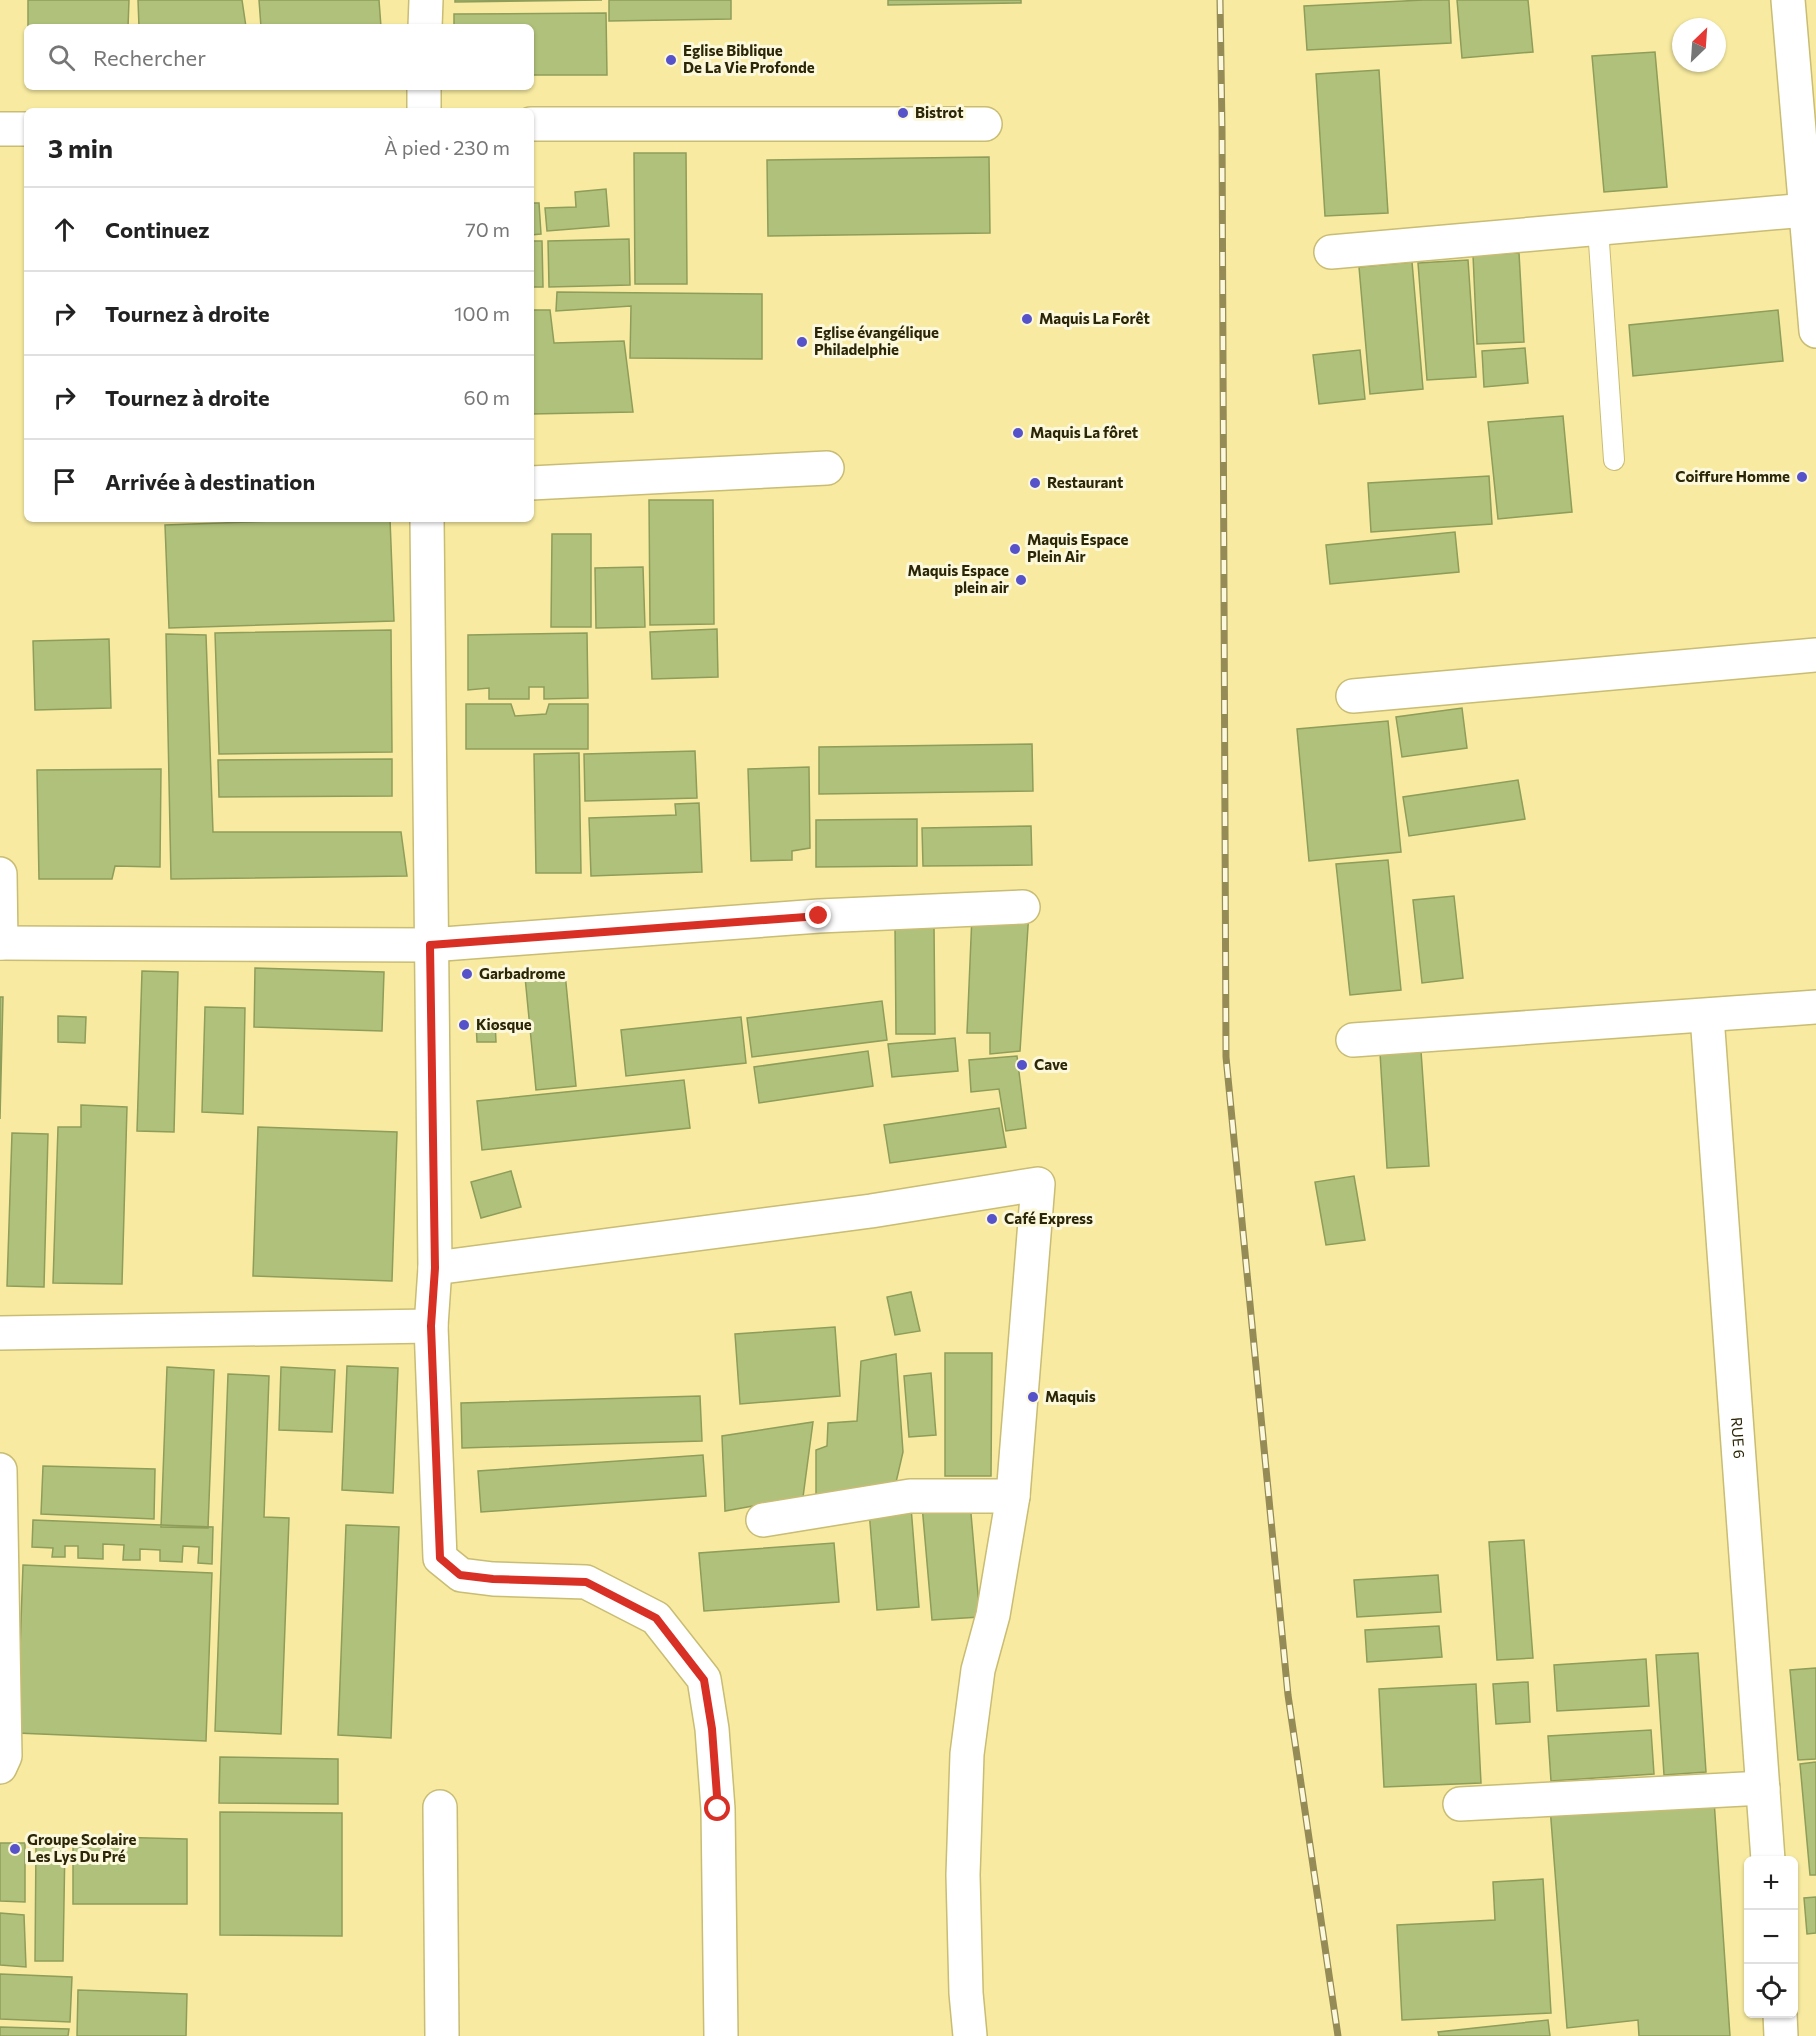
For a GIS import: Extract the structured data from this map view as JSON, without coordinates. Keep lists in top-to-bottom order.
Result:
{
  "streets": {
    "street": ["RUE 6"]
  },
  "places": [
    "Eglise Biblique De La Vie Profonde",
    "Bistrot",
    "Maquis La Forêt",
    "Eglise évangélique Philadelphie",
    "Maquis La fôret",
    "Coiffure Homme",
    "Restaurant",
    "Maquis Espace Plein Air",
    "Maquis Espace plein air",
    "Garbadrome",
    "Kiosque",
    "Cave",
    "Café Express",
    "Maquis",
    "Groupe Scolaire Les Lys Du Pré"
  ],
  "north": "top right",
  "page": {
    "search": "Rechercher",
    "heading": ["3 min", "À pied · 230 m"],
    "list": [
      ["Continuez", "70 m"],
      ["Tournez à droite", "100 m"],
      ["Tournez à droite", "60 m"],
      "Arrivée à destination"
    ],
    "map_buttons": ["+", "−"]
  }
}
